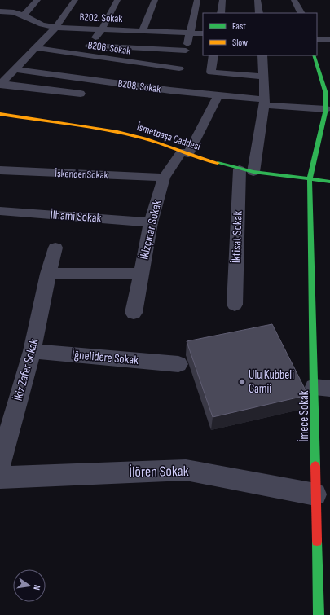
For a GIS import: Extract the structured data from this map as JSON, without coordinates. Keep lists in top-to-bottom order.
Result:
{
  "streets": {
    "street": [
      "B202. Sokak",
      "B206. Sokak",
      "B208. Sokak",
      "İsmetpaşa Caddesi",
      "İskender Sokak",
      "İlhami Sokak",
      "İkizçınar Sokak",
      "İktisat Sokak",
      "İğnelidere Sokak",
      "İkiz Zafer Sokak",
      "İmece Sokak",
      "İlören Sokak"
    ]
  },
  "crossings": [
    ["B208. Sokak", "İkizçınar Sokak"],
    ["B208. Sokak", "İktisat Sokak"],
    ["B208. Sokak", "İmece Sokak"],
    ["İsmetpaşa Caddesi", "İkizçınar Sokak"],
    ["İsmetpaşa Caddesi", "İktisat Sokak"],
    ["İsmetpaşa Caddesi", "İmece Sokak"],
    ["İskender Sokak", "İkizçınar Sokak"],
    ["İlhami Sokak", "İkizçınar Sokak"],
    ["İğnelidere Sokak", "İkiz Zafer Sokak"],
    ["İmece Sokak", "İlören Sokak"]
  ],
  "places": ["Ulu Kubbeli Camii"],
  "legend": ["Fast", "Slow"],
  "north": "right"
}
